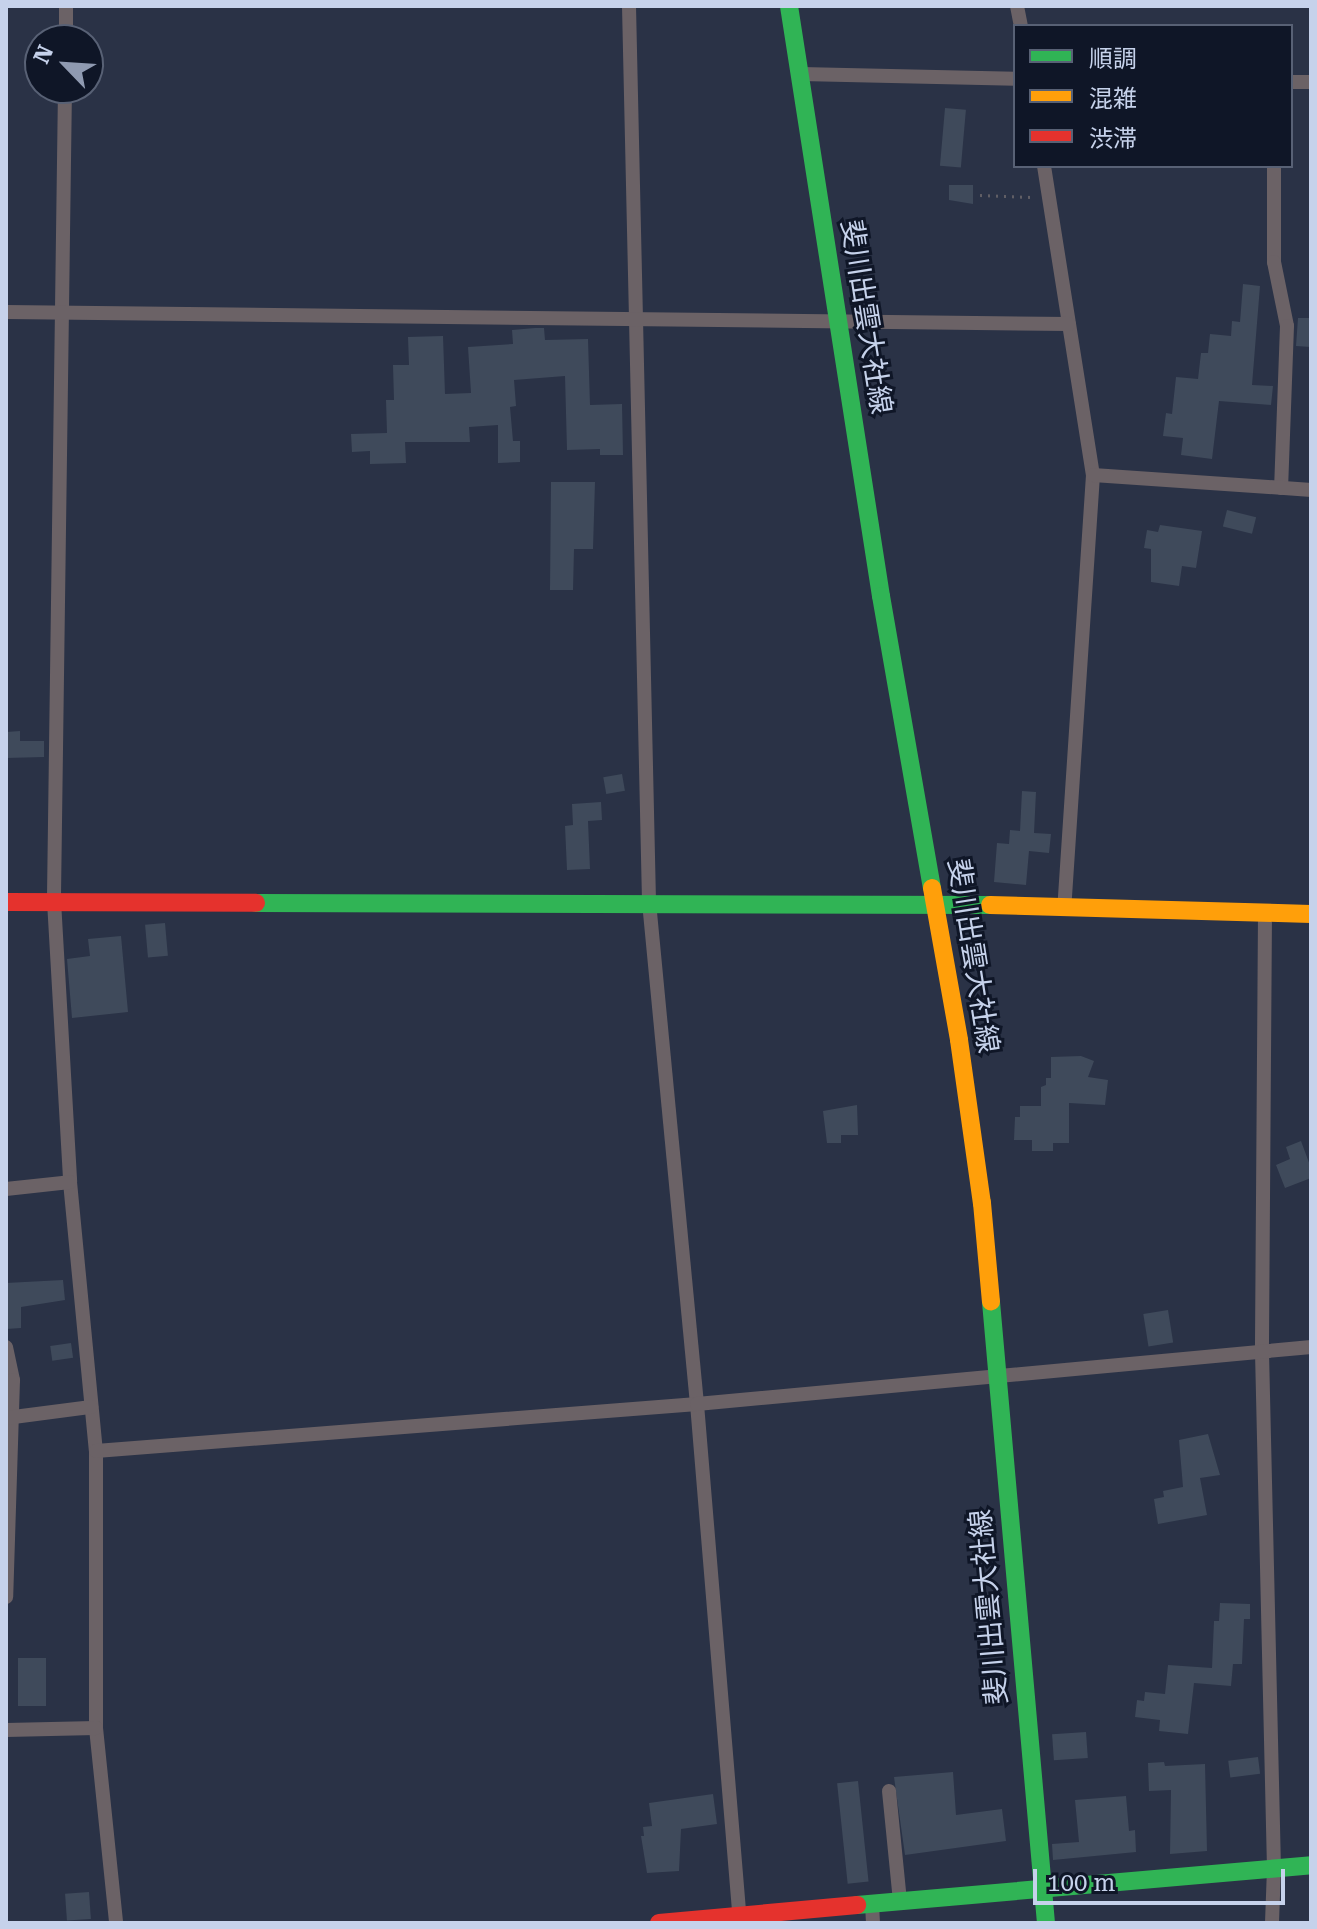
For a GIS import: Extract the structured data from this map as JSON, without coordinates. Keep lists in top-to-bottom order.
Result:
{
  "streets": {
    "street": ["斐川出雲大社線"]
  },
  "legend": ["順調", "混雑", "渋滞"],
  "scale_bar": "100 m",
  "north": "top left"
}
